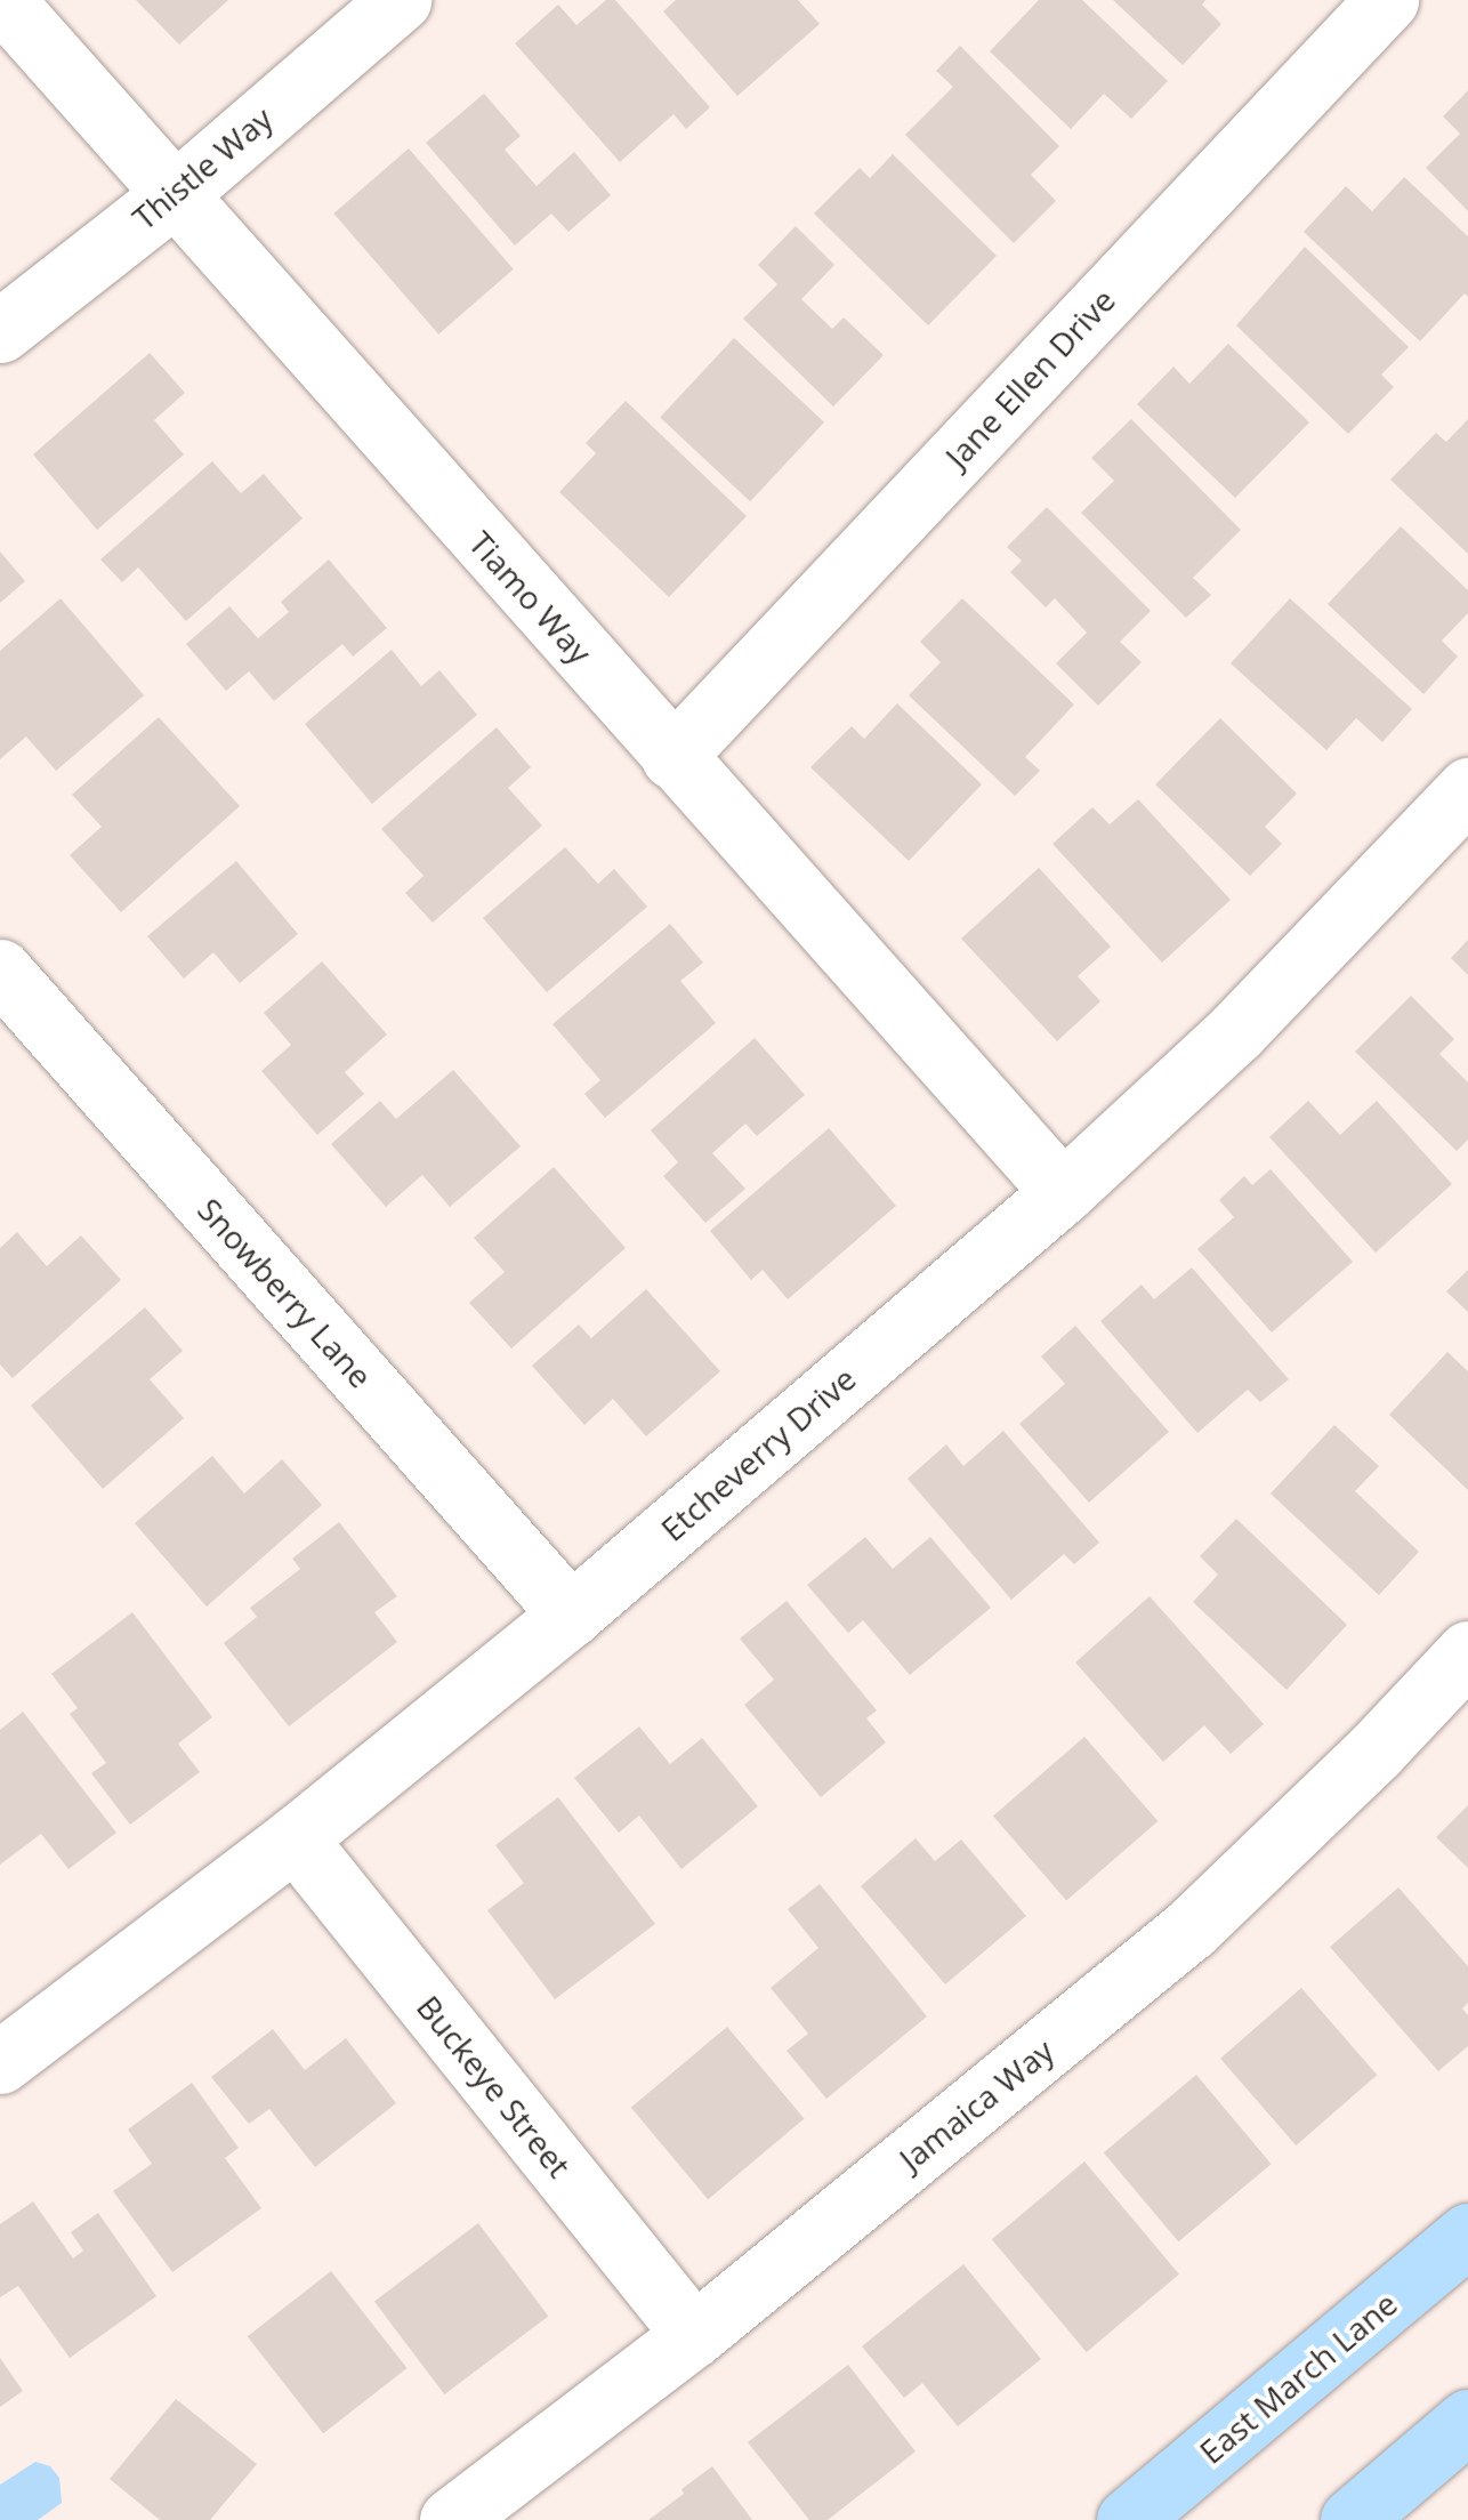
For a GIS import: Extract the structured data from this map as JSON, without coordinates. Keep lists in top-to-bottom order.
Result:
{
  "streets": {
    "main road": ["East March Lane"],
    "street": [
      "Thistle Way",
      "Jane Ellen Drive",
      "Tiamo Way",
      "Snowberry Lane",
      "Etcheverry Drive",
      "Buckeye Street",
      "Jamaica Way"
    ]
  },
  "crossings": [
    ["Thistle Way", "Tiamo Way"],
    ["Jane Ellen Drive", "Tiamo Way"],
    ["Tiamo Way", "Etcheverry Drive"],
    ["Snowberry Lane", "Etcheverry Drive"],
    ["Etcheverry Drive", "Buckeye Street"],
    ["Buckeye Street", "Jamaica Way"]
  ]
}
